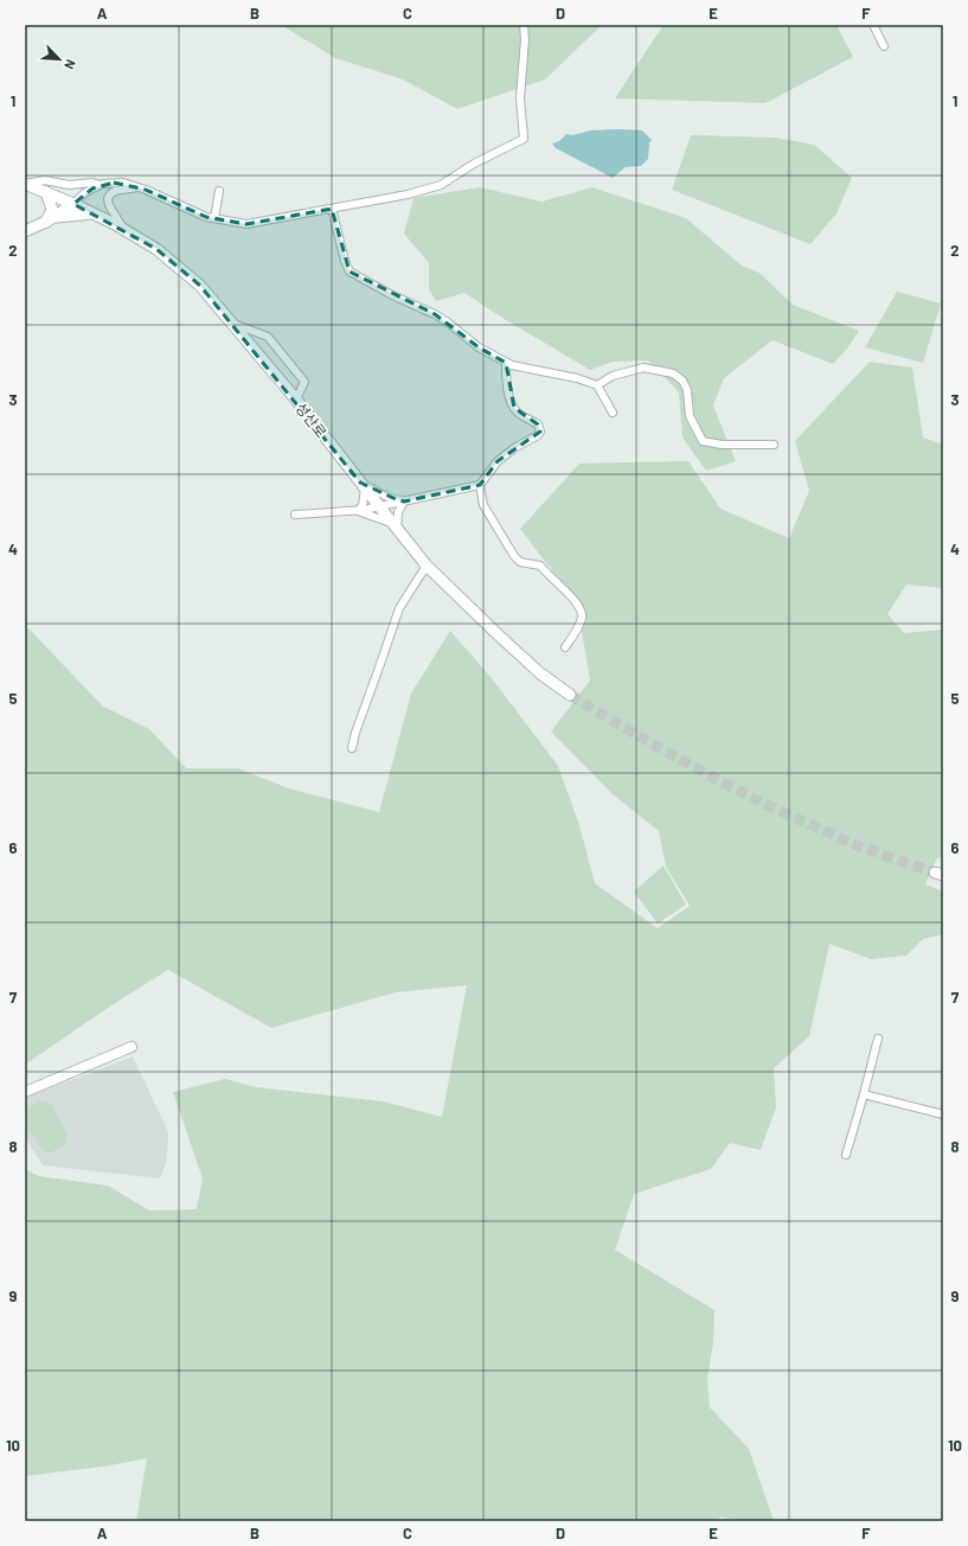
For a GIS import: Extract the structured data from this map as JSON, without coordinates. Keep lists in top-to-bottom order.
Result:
{
  "streets": {
    "main road": ["성산로"]
  },
  "north": "bottom right",
  "grid": {
    "columns": [
      "A",
      "B",
      "C",
      "D",
      "E",
      "F"
    ],
    "rows": [
      "1",
      "2",
      "3",
      "4",
      "5",
      "6",
      "7",
      "8",
      "9",
      "10"
    ]
  }
}
